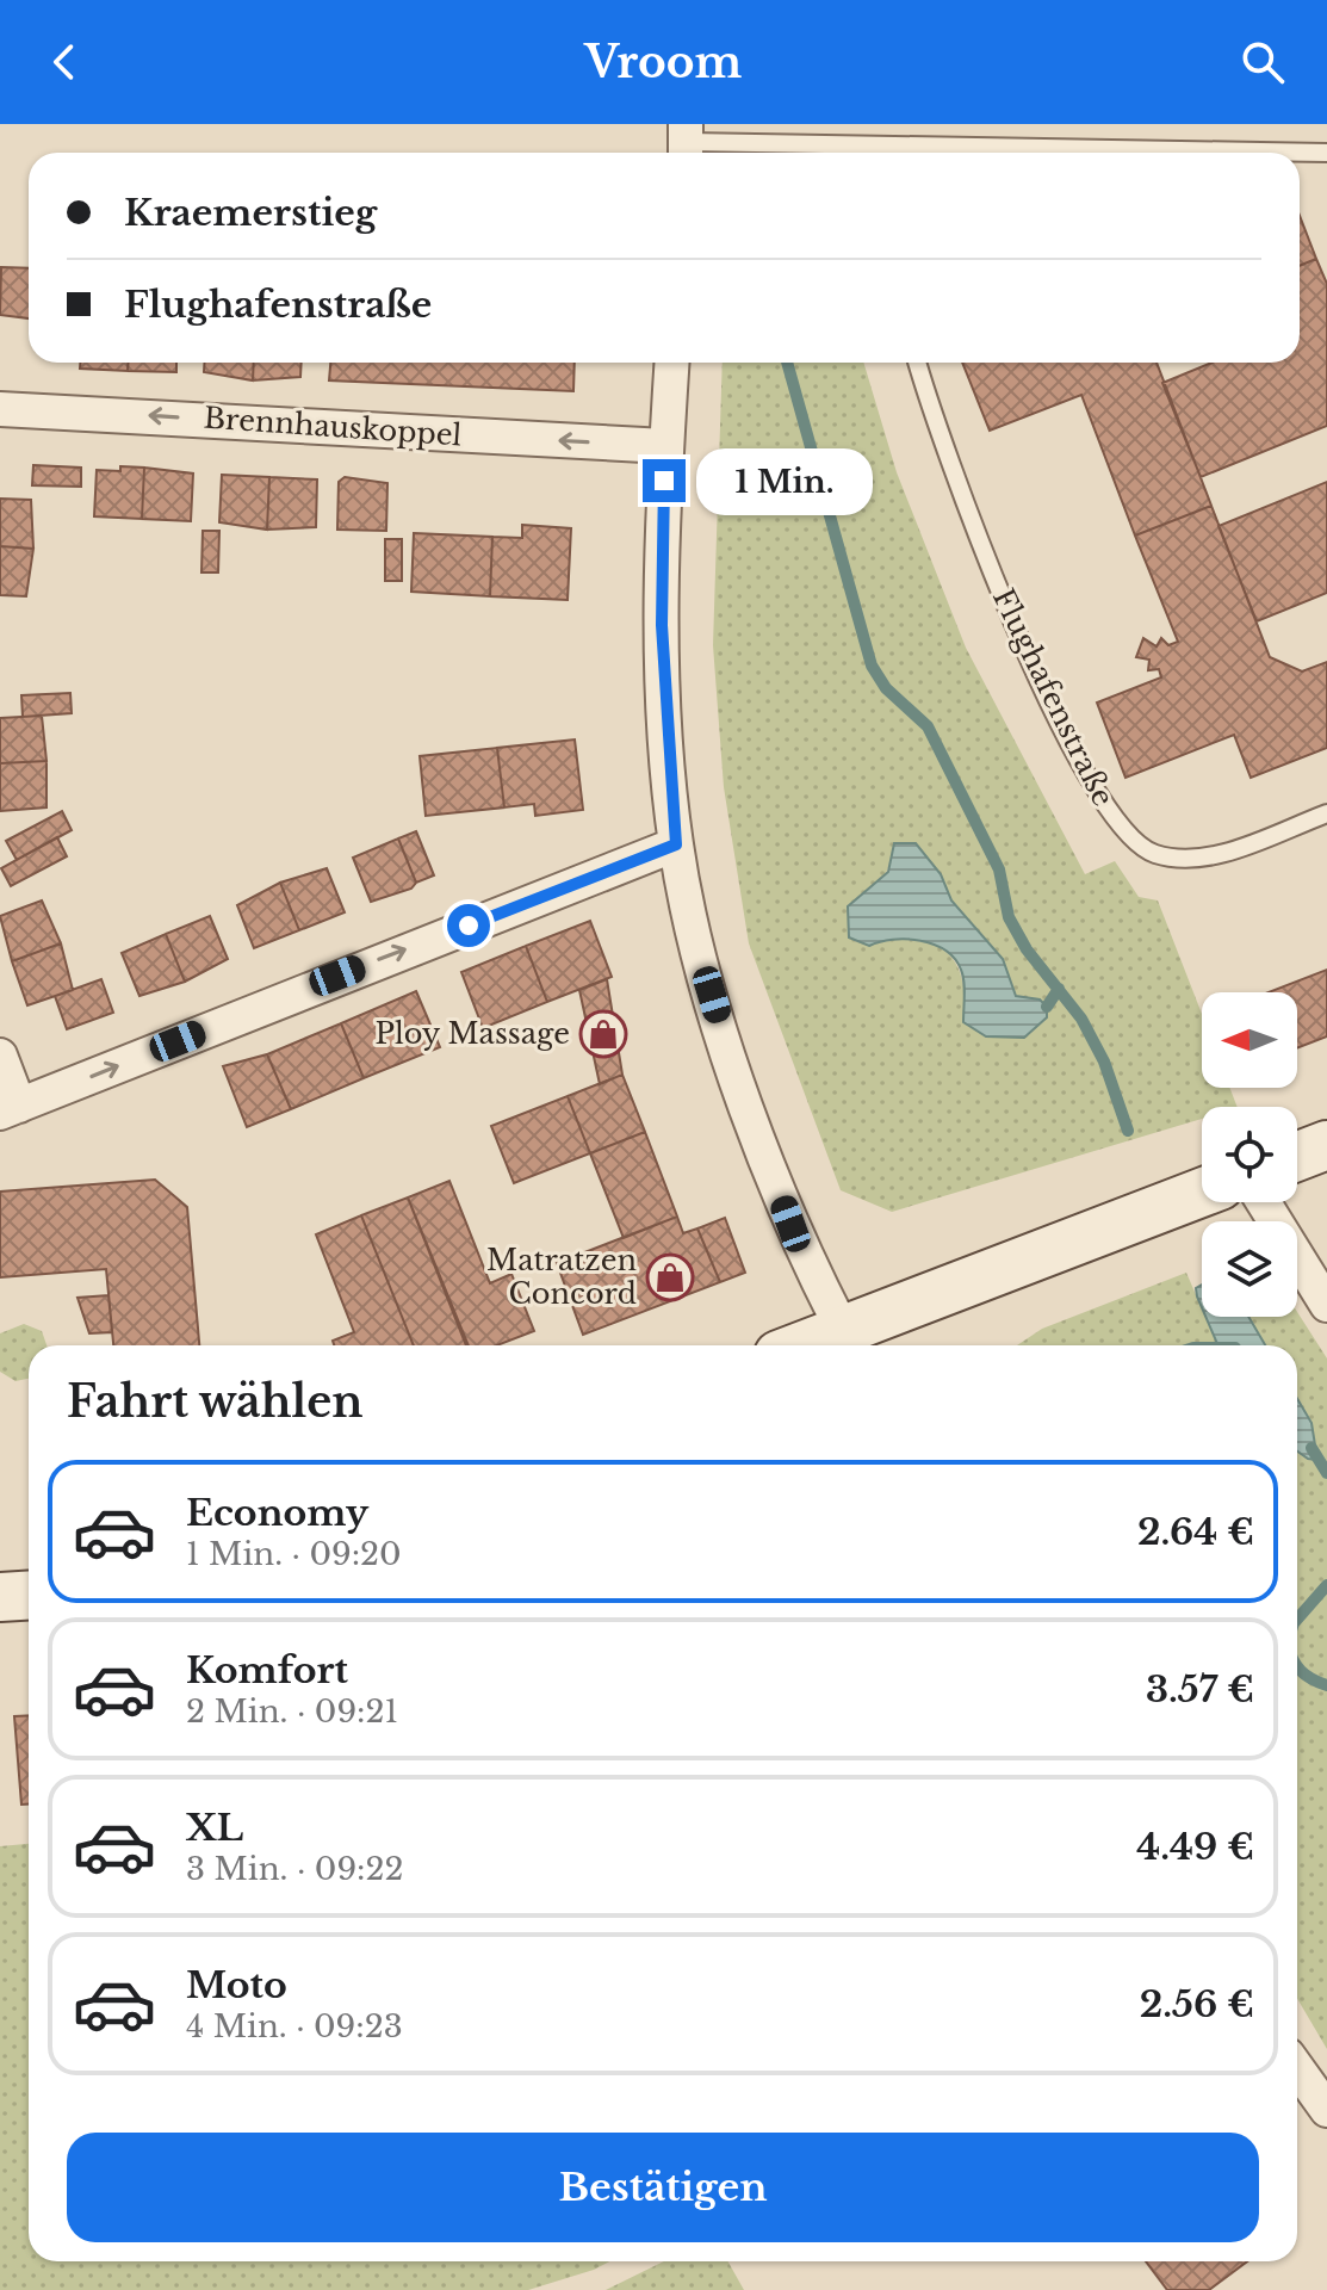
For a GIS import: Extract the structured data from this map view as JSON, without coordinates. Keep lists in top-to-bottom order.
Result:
{
  "streets": {
    "street": ["Brennhauskoppel"],
    "lane": ["Flughafenstraße"]
  },
  "one_way": ["Brennhauskoppel"],
  "places": {
    "shop": ["Ploy Massage", "Matratzen Concord"]
  },
  "north": "left",
  "page": {
    "header": "Vroom",
    "banner": ["Kraemerstieg", "Flughafenstraße"],
    "bubble": "1 Min.",
    "heading": "Fahrt wählen",
    "list": [
      {
        "name": "Economy",
        "note": "1 Min. · 09:20",
        "value": "2.64 €"
      },
      {
        "name": "Komfort",
        "note": "2 Min. · 09:21",
        "value": "3.57 €"
      },
      {
        "name": "XL",
        "note": "3 Min. · 09:22",
        "value": "4.49 €"
      },
      {
        "name": "Moto",
        "note": "4 Min. · 09:23",
        "value": "2.56 €"
      }
    ],
    "buttons": "Bestätigen"
  }
}
